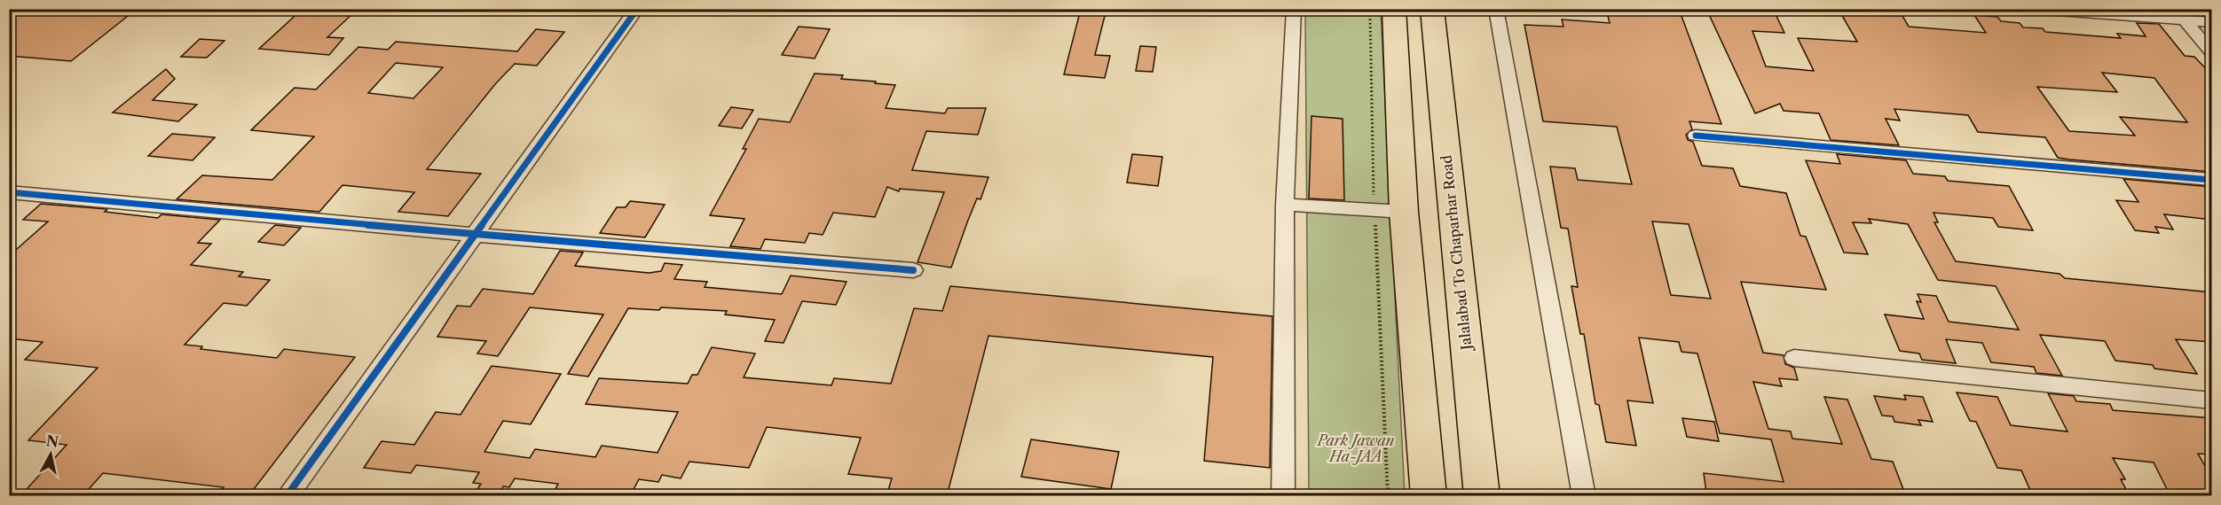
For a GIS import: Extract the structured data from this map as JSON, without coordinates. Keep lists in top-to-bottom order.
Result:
{
  "streets": {
    "main road": ["Jalalabad To Chaparhar Road"]
  },
  "parks": ["Park Jawan Ha-JAA"],
  "north": "top"
}
